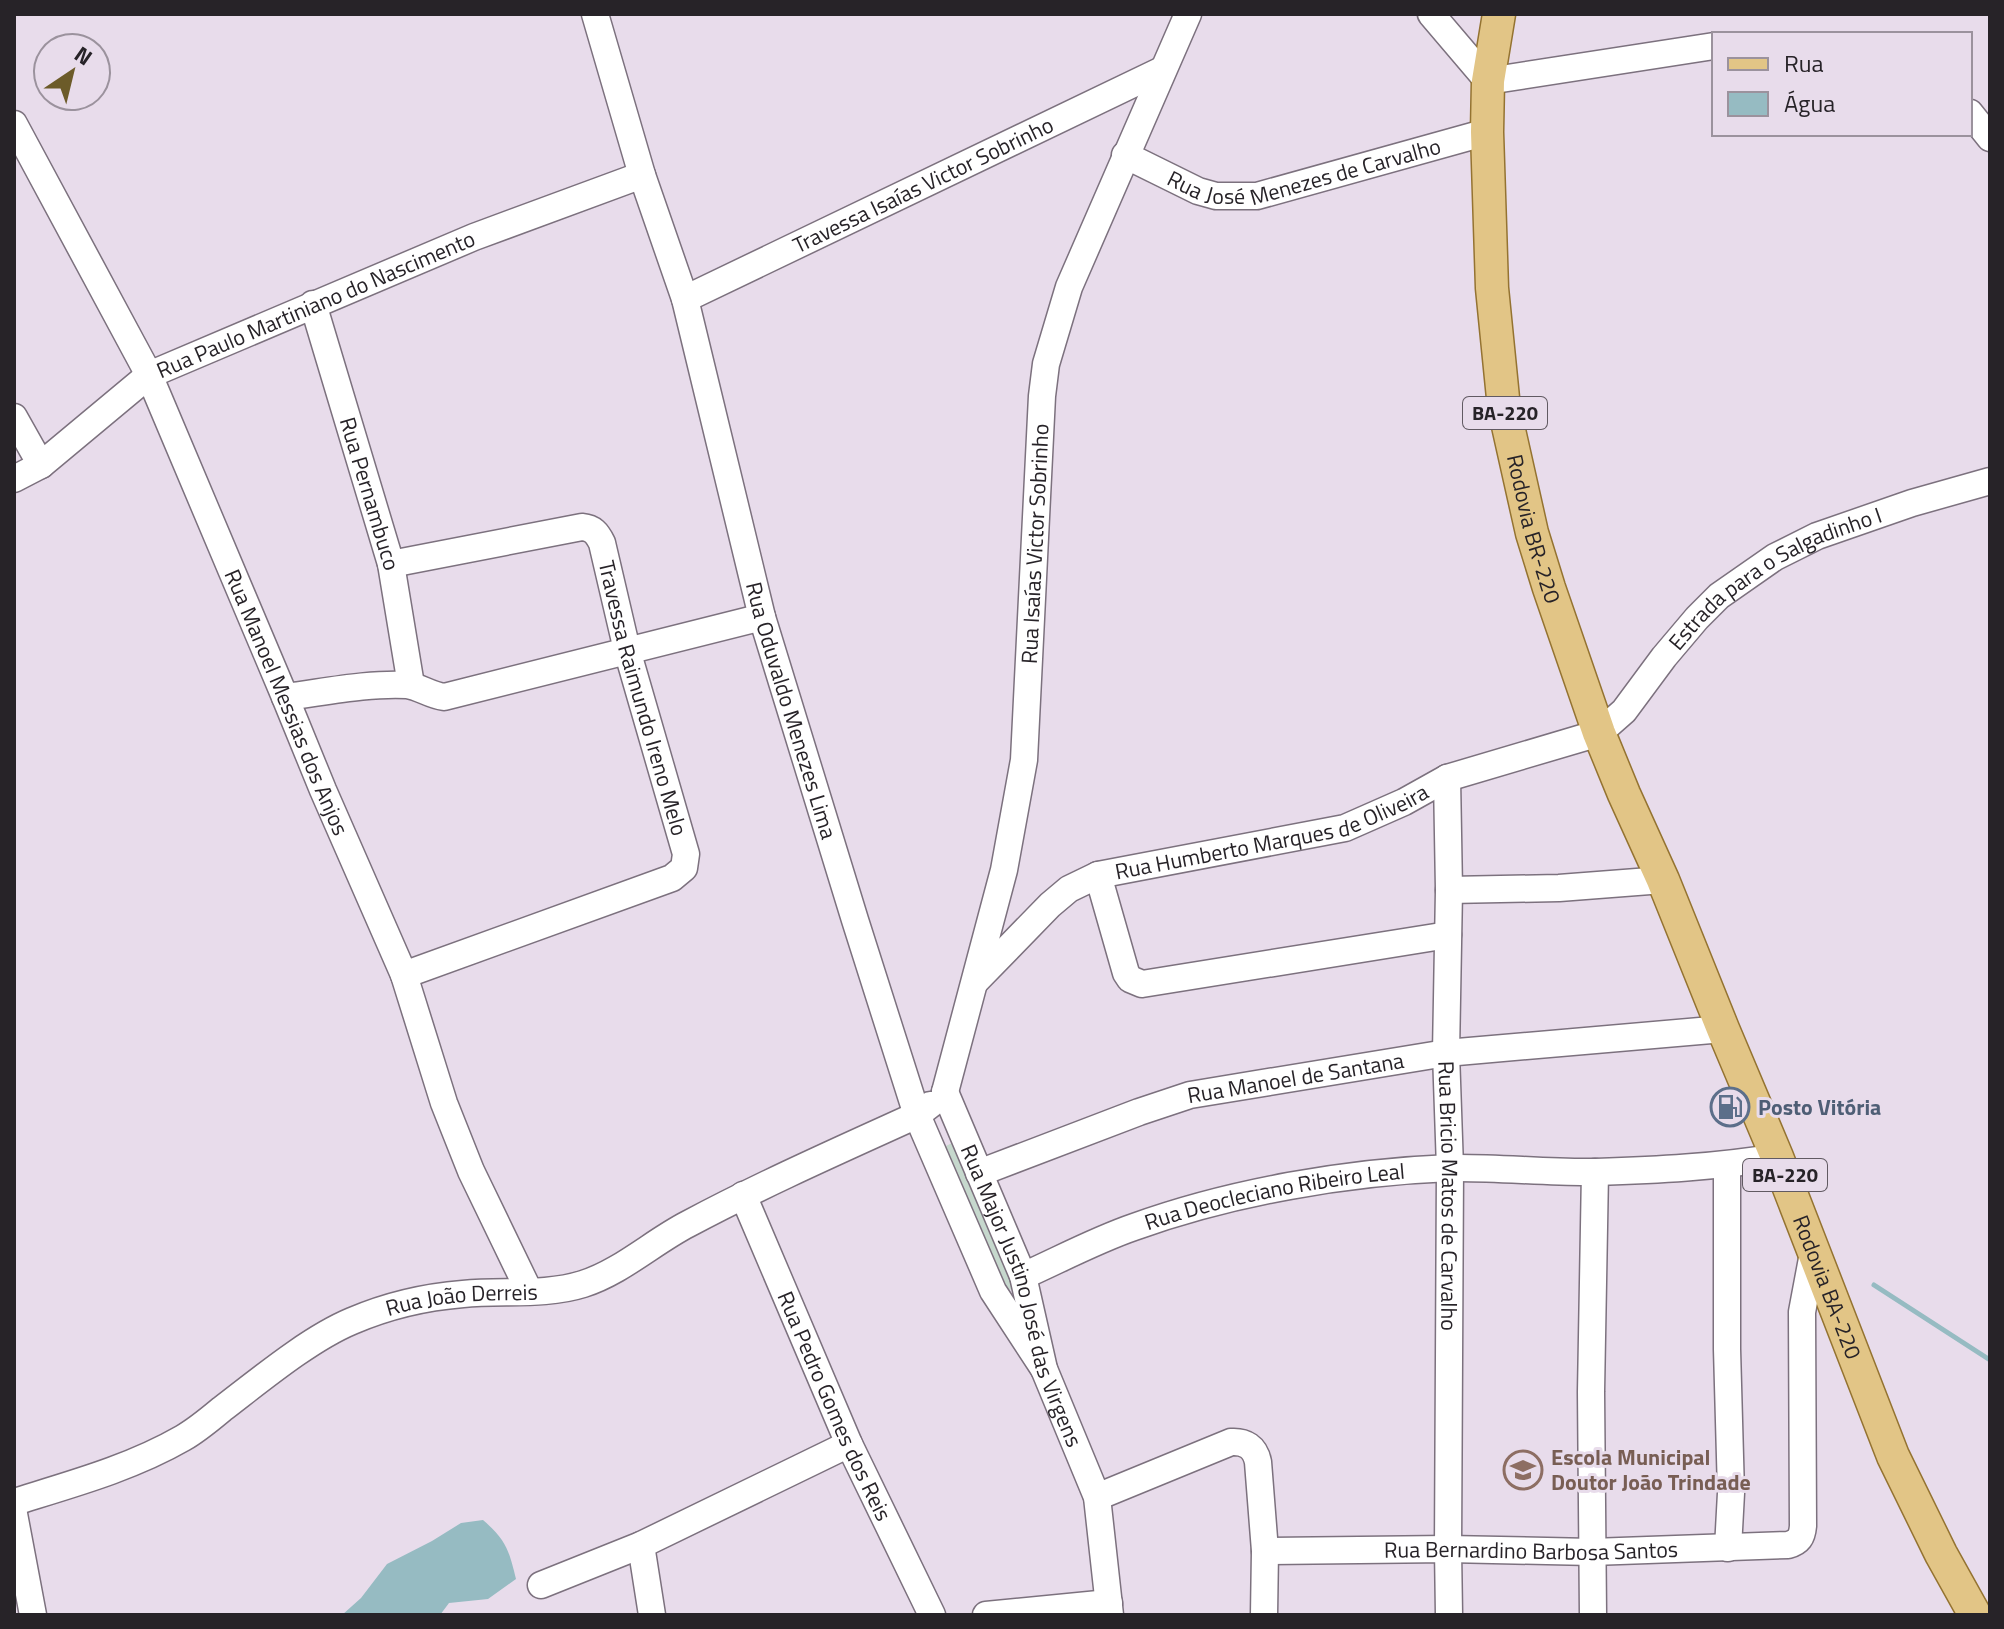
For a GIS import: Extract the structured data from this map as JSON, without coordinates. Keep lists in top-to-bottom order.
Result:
{
  "streets": {
    "main road": ["BA-220", "Rodovia BR-220", "Rodovia BA-220"],
    "street": [
      "Rua José Menezes de Carvalho",
      "Travessa Isaías Victor Sobrinho",
      "Rua Paulo Martiniano do Nascimento",
      "Rua Pernambuco",
      "Rua Isaías Victor Sobrinho",
      "Estrada para o Salgadinho I",
      "Travessa Raimundo Ireno Melo",
      "Rua Manoel Messias dos Anjos",
      "Rua Oduvaldo Menezes Lima",
      "Rua Humberto Marques de Oliveira",
      "Rua Manoel de Santana",
      "Rua Bricio Matos de Carvalho",
      "Rua Deocleciano Ribeiro Leal",
      "Rua Major Justino José das Virgens",
      "Rua João Derreis",
      "Rua Pedro Gomes dos Reis",
      "Rua Bernardino Barbosa Santos"
    ]
  },
  "crossings": [
    ["Rua José Menezes de Carvalho", "Rodovia BR-220"],
    ["Rua José Menezes de Carvalho", "Rua Isaías Victor Sobrinho"],
    ["Travessa Isaías Victor Sobrinho", "Rua Isaías Victor Sobrinho"],
    ["Travessa Isaías Victor Sobrinho", "Rua Oduvaldo Menezes Lima"],
    ["Rua Paulo Martiniano do Nascimento", "Rua Pernambuco"],
    ["Rua Paulo Martiniano do Nascimento", "Rua Manoel Messias dos Anjos"],
    ["Rua Paulo Martiniano do Nascimento", "Rua Oduvaldo Menezes Lima"],
    ["BA-220", "Rodovia BR-220"],
    ["Rua Pernambuco", "Travessa Raimundo Ireno Melo"],
    ["Rodovia BR-220", "Estrada para o Salgadinho I"],
    ["Rodovia BR-220", "Rua Humberto Marques de Oliveira"],
    ["Rodovia BR-220", "Rodovia BA-220"],
    ["Rua Isaías Victor Sobrinho", "Rua Humberto Marques de Oliveira"],
    ["Rua Isaías Victor Sobrinho", "Rua Major Justino José das Virgens"],
    ["Rua Isaías Victor Sobrinho", "Rua João Derreis"],
    ["Estrada para o Salgadinho I", "Rua Humberto Marques de Oliveira"],
    ["Estrada para o Salgadinho I", "Rodovia BA-220"],
    ["Travessa Raimundo Ireno Melo", "Rua Manoel Messias dos Anjos"],
    ["Rua Manoel Messias dos Anjos", "Rua João Derreis"],
    ["Rua Oduvaldo Menezes Lima", "Rua Major Justino José das Virgens"],
    ["Rua Oduvaldo Menezes Lima", "Rua João Derreis"],
    ["Rua Humberto Marques de Oliveira", "Rua Bricio Matos de Carvalho"],
    ["Rua Humberto Marques de Oliveira", "Rodovia BA-220"],
    ["Rua Manoel de Santana", "Rua Bricio Matos de Carvalho"],
    ["Rua Manoel de Santana", "Rodovia BA-220"],
    ["Rua Manoel de Santana", "Rua Major Justino José das Virgens"],
    ["Rua Bricio Matos de Carvalho", "Rua Deocleciano Ribeiro Leal"],
    ["Rua Bricio Matos de Carvalho", "Rua Bernardino Barbosa Santos"],
    ["Rua Deocleciano Ribeiro Leal", "Rodovia BA-220"],
    ["Rua Deocleciano Ribeiro Leal", "Rua Major Justino José das Virgens"],
    ["Rodovia BA-220", "Rua Bernardino Barbosa Santos"],
    ["Rua Major Justino José das Virgens", "Rua João Derreis"],
    ["Rua João Derreis", "Rua Pedro Gomes dos Reis"]
  ],
  "places": {
    "fuel station": ["Posto Vitória"],
    "school or university": ["Escola Municipal Doutor João Trindade"]
  },
  "legend": ["Rua", "Água"],
  "north": "top right"
}
